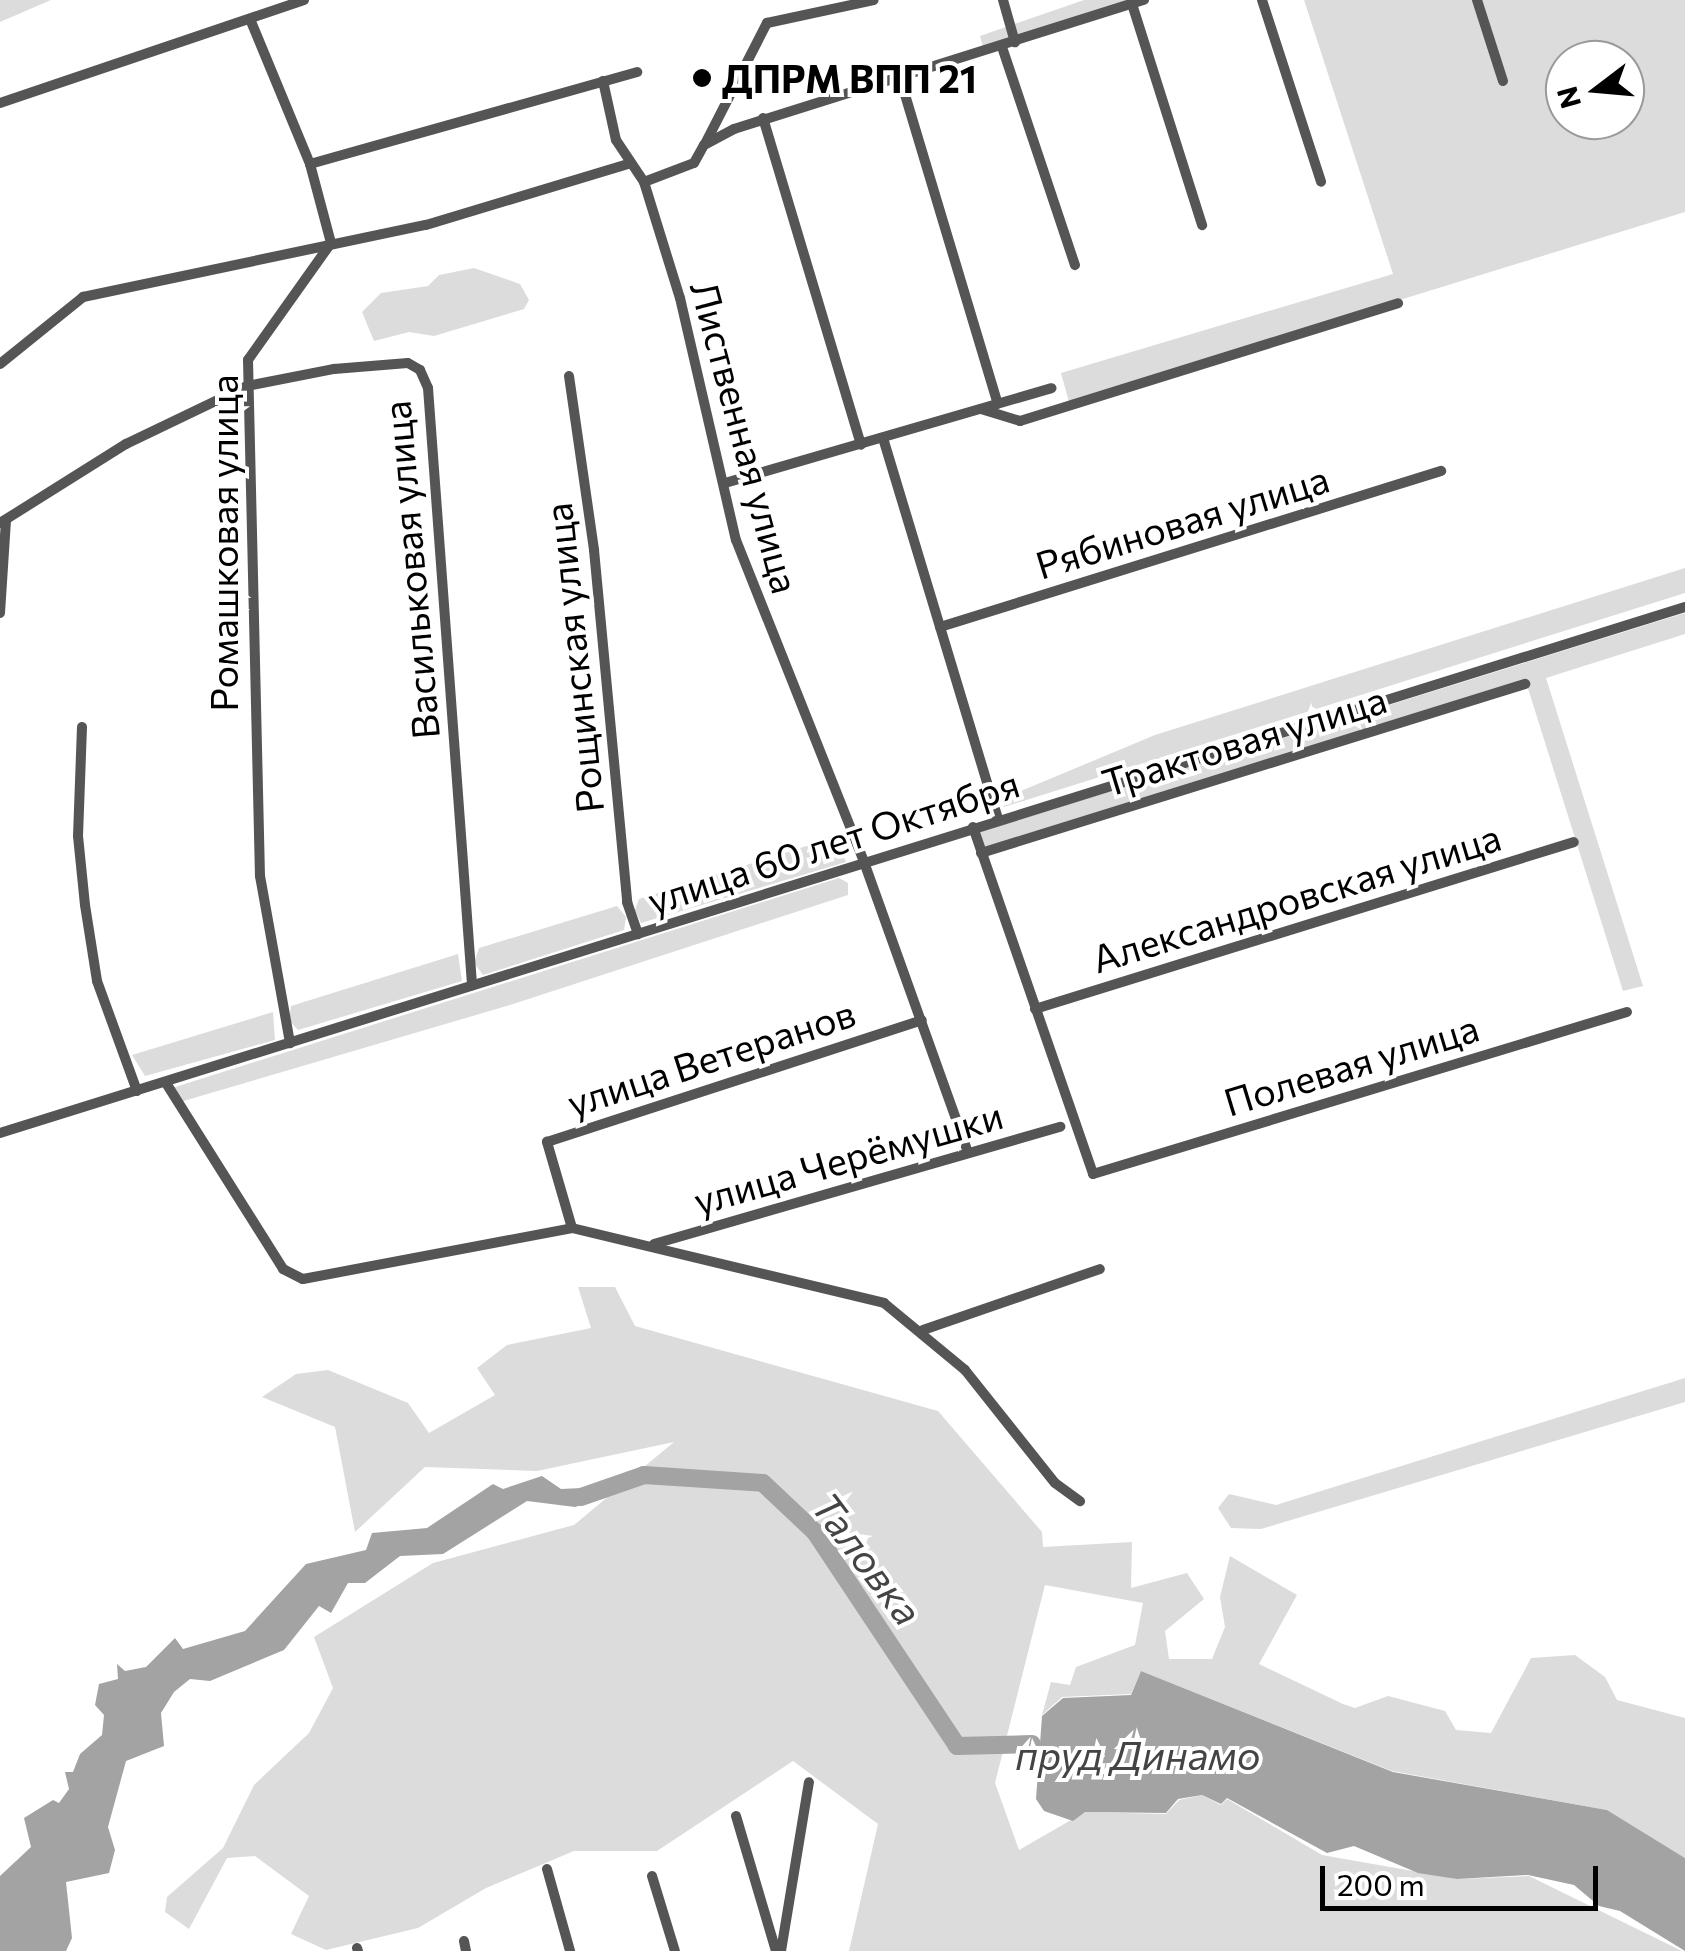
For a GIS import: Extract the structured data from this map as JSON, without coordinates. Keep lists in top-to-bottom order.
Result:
{
  "streets": {
    "street": [
      "Лиственная улица",
      "Рябиновая улица",
      "Ромашковая улица",
      "Васильковая улица",
      "Рощинская улица",
      "Трактовая улица",
      "улица 60 лет Октября",
      "Александровская улица",
      "улица Ветеранов",
      "Полевая улица",
      "улица Черёмушки"
    ]
  },
  "crossings": [
    ["Лиственная улица", "улица 60 лет Октября"],
    ["Лиственная улица", "улица Ветеранов"],
    ["Лиственная улица", "улица Черёмушки"],
    ["Ромашковая улица", "Васильковая улица"],
    ["Ромашковая улица", "улица 60 лет Октября"],
    ["Васильковая улица", "улица 60 лет Октября"],
    ["Рощинская улица", "улица 60 лет Октября"],
    ["Александровская улица", "Полевая улица"]
  ],
  "water": ["Таловка", "пруд Динамо"],
  "places": ["ДПРМ ВПП 21"],
  "scale_bar": "200 m",
  "north": "left"
}
